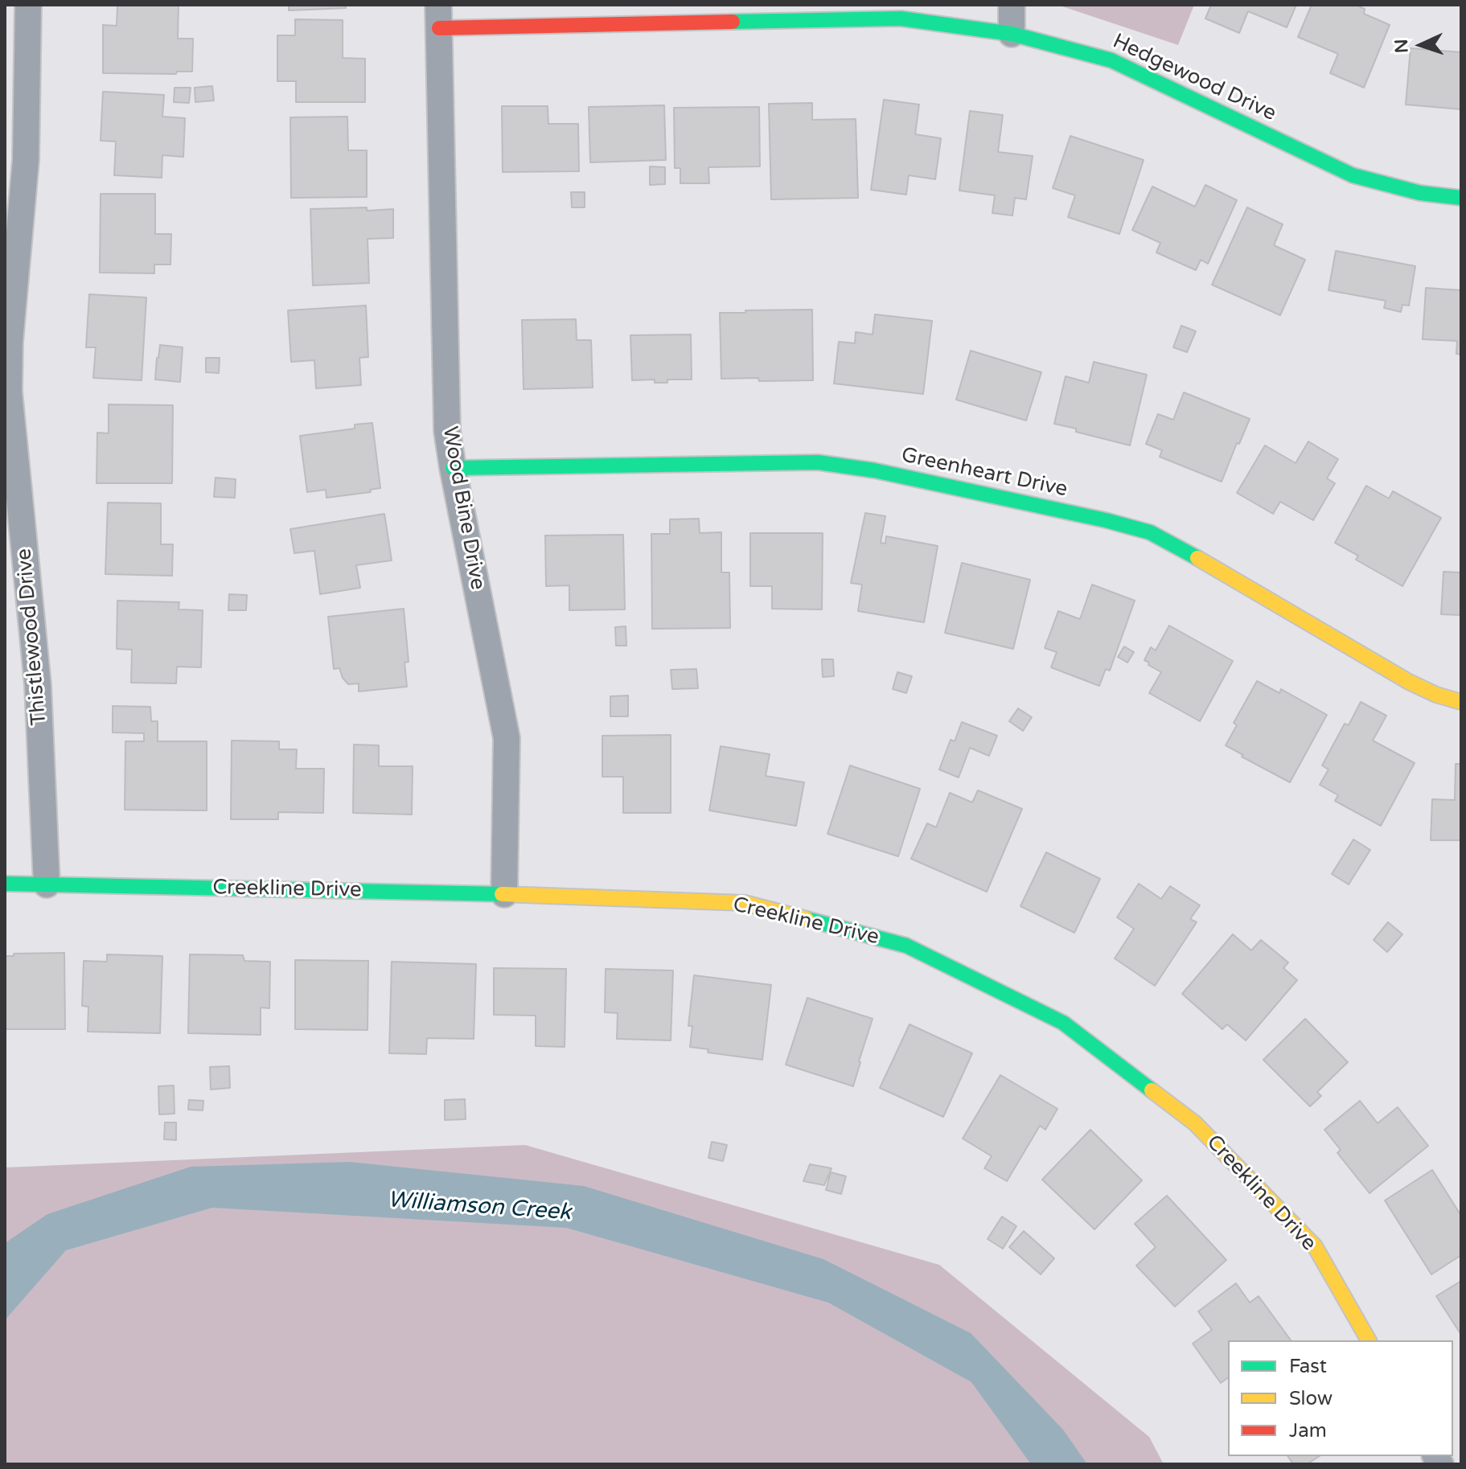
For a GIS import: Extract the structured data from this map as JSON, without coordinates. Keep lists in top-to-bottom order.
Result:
{
  "streets": {
    "street": [
      "Hedgewood Drive",
      "Greenheart Drive",
      "Wood Bine Drive",
      "Thistlewood Drive",
      "Creekline Drive"
    ]
  },
  "crossings": [
    ["Hedgewood Drive", "Wood Bine Drive"],
    ["Greenheart Drive", "Wood Bine Drive"],
    ["Wood Bine Drive", "Creekline Drive"],
    ["Thistlewood Drive", "Creekline Drive"]
  ],
  "water": ["Williamson Creek"],
  "legend": ["Fast", "Slow", "Jam"],
  "north": "left"
}
